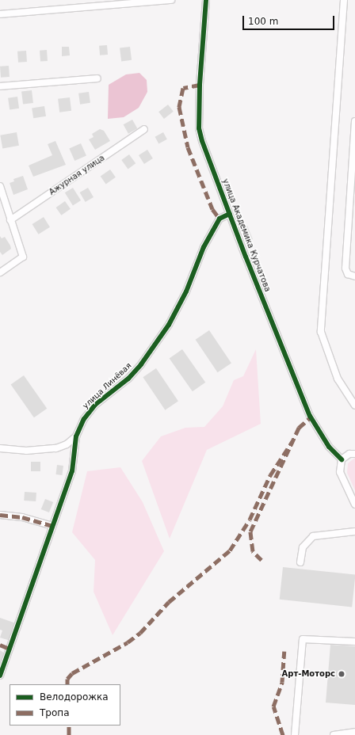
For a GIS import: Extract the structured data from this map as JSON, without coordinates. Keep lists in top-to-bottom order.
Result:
{
  "streets": {
    "street": ["Ажурная улица", "улица Академика Курчатова", "улица Линёвая"]
  },
  "crossings": [
    ["улица Академика Курчатова", "улица Линёвая"]
  ],
  "places": ["Арт-Моторс"],
  "legend": ["Велодорожка", "Тропа"],
  "scale_bar": "100 m"
}
